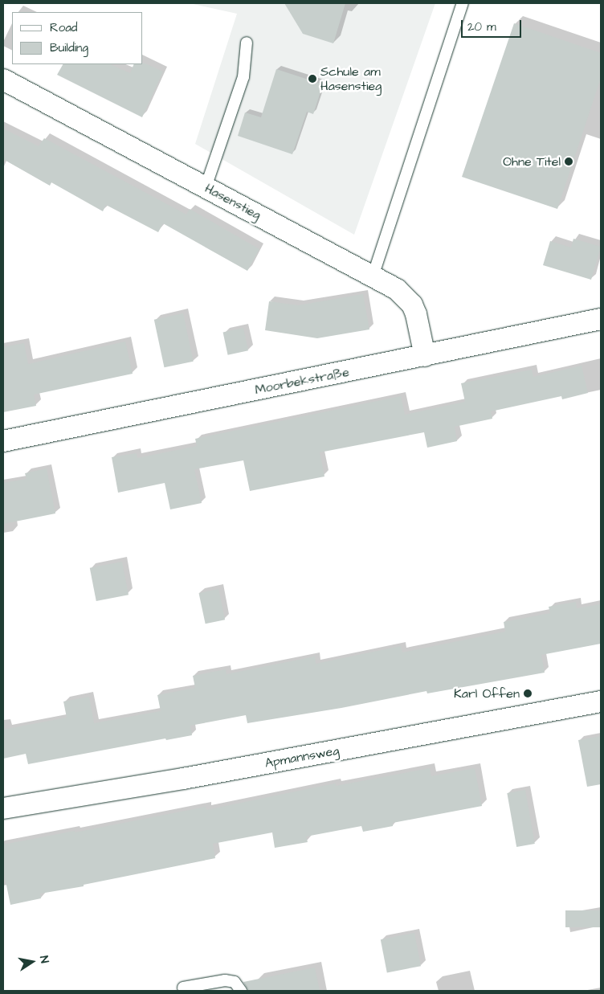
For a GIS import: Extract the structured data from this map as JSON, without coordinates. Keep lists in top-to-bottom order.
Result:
{
  "streets": {
    "street": ["Hasenstieg", "Moorbekstraße", "Apmannsweg"]
  },
  "crossings": [
    ["Hasenstieg", "Moorbekstraße"]
  ],
  "places": ["Schule am Hasenstieg", "Ohne Titel", "Karl Offen"],
  "legend": ["Road", "Building"],
  "scale_bar": "20 m",
  "north": "right"
}
